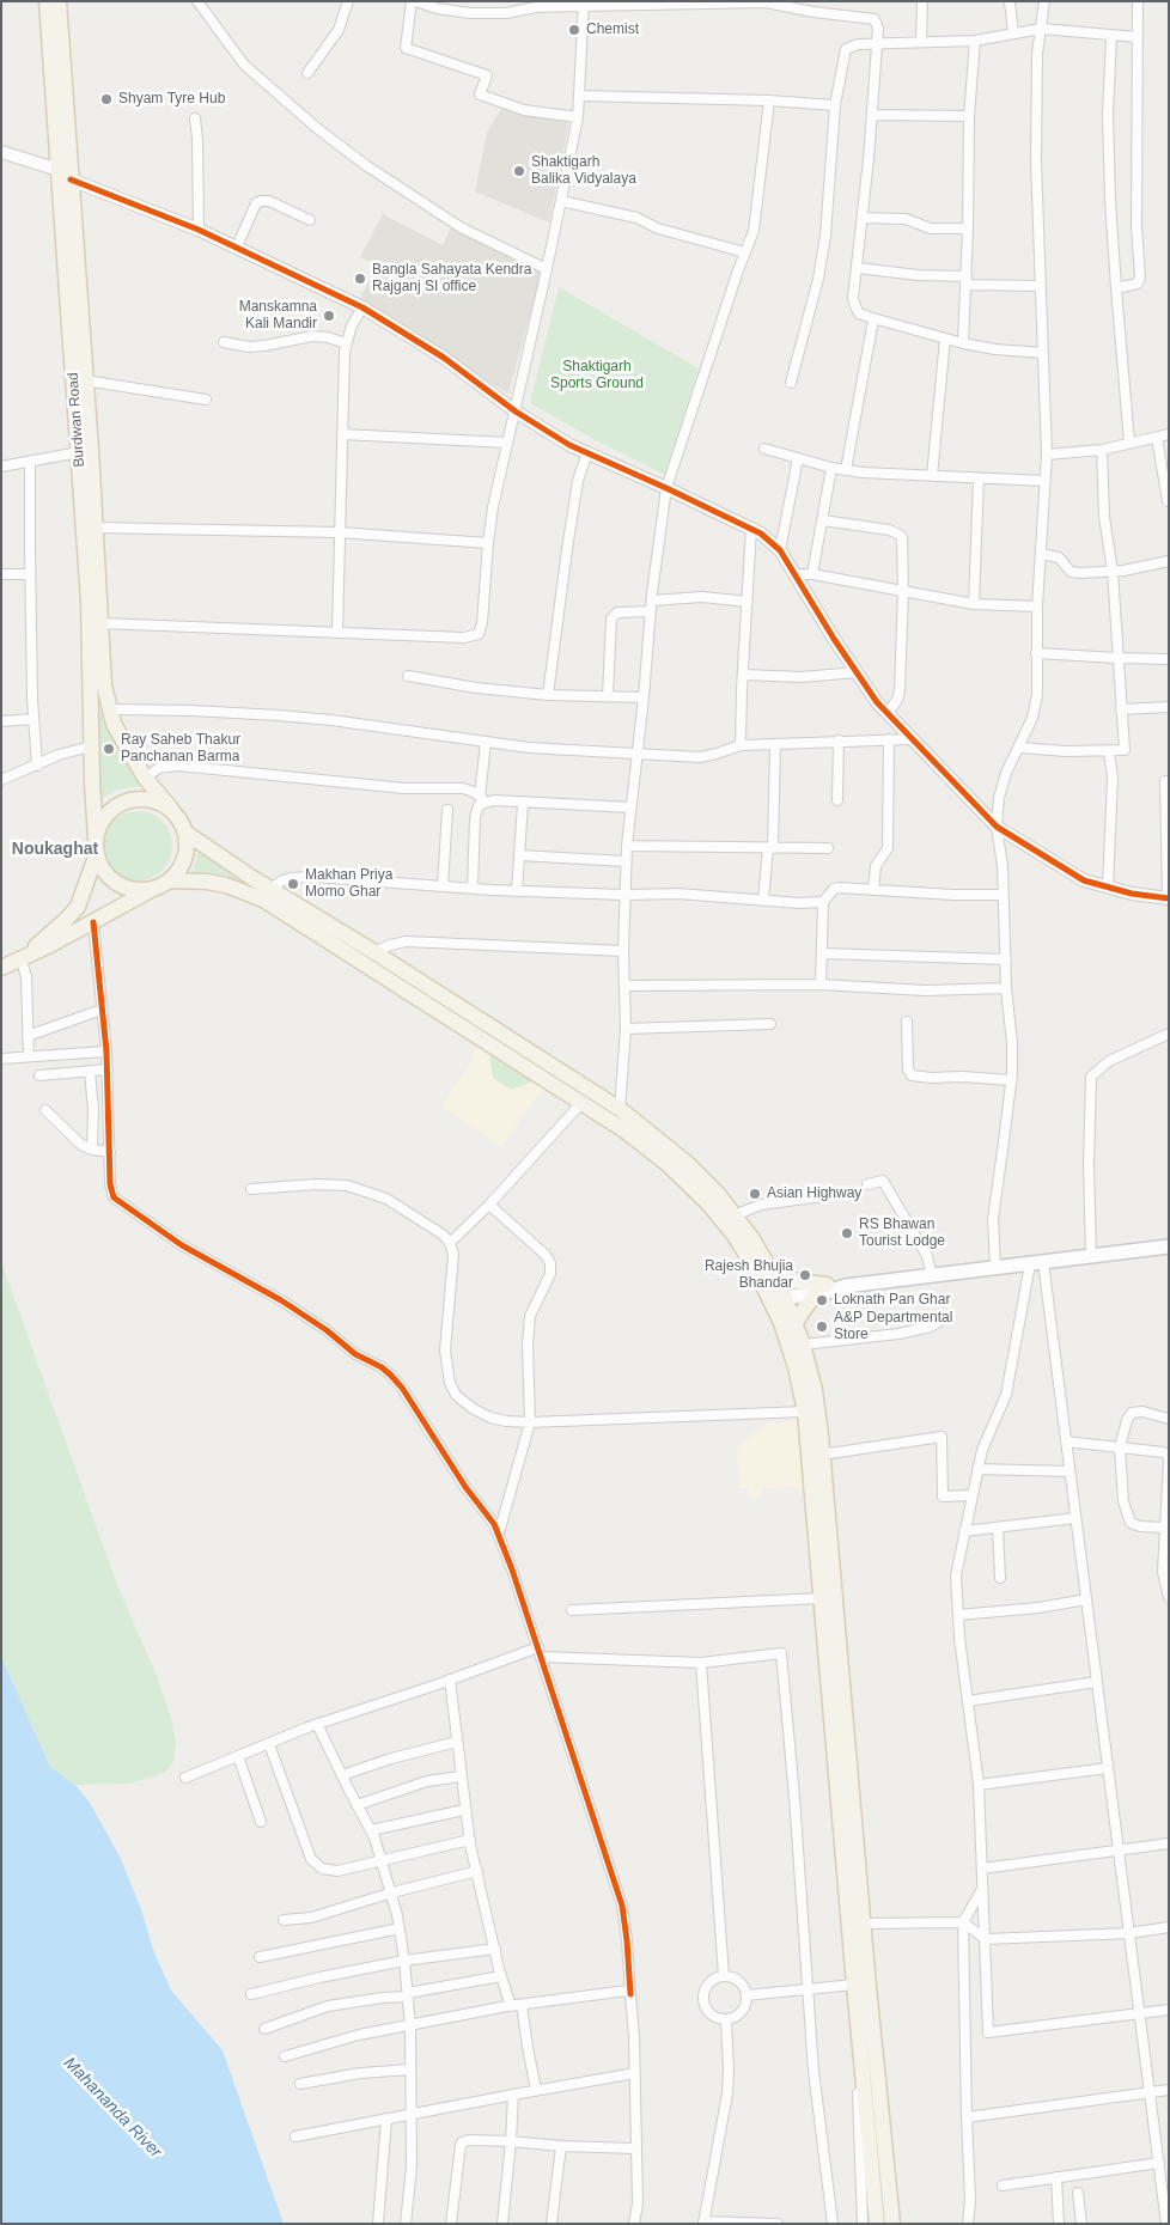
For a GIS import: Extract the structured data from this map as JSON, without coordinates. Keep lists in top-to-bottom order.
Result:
{
  "streets": {
    "main road": ["Burdwan Road"]
  },
  "districts": ["Noukaghat"],
  "water": ["Mahananda River"],
  "parks": ["Shaktigarh Sports Ground"],
  "places": [
    "Chemist",
    "Shyam Tyre Hub",
    "Shaktigarh Balika Vidyalaya",
    "Bangla Sahayata Kendra Rajganj SI office",
    "Manskamna Kali Mandir",
    "Ray Saheb Thakur Panchanan Barma",
    "Makhan Priya Momo Ghar",
    "Asian Highway",
    "RS Bhawan Tourist Lodge",
    "Rajesh Bhujia Bhandar",
    "Loknath Pan Ghar",
    "A&P Departmental Store"
  ]
}
